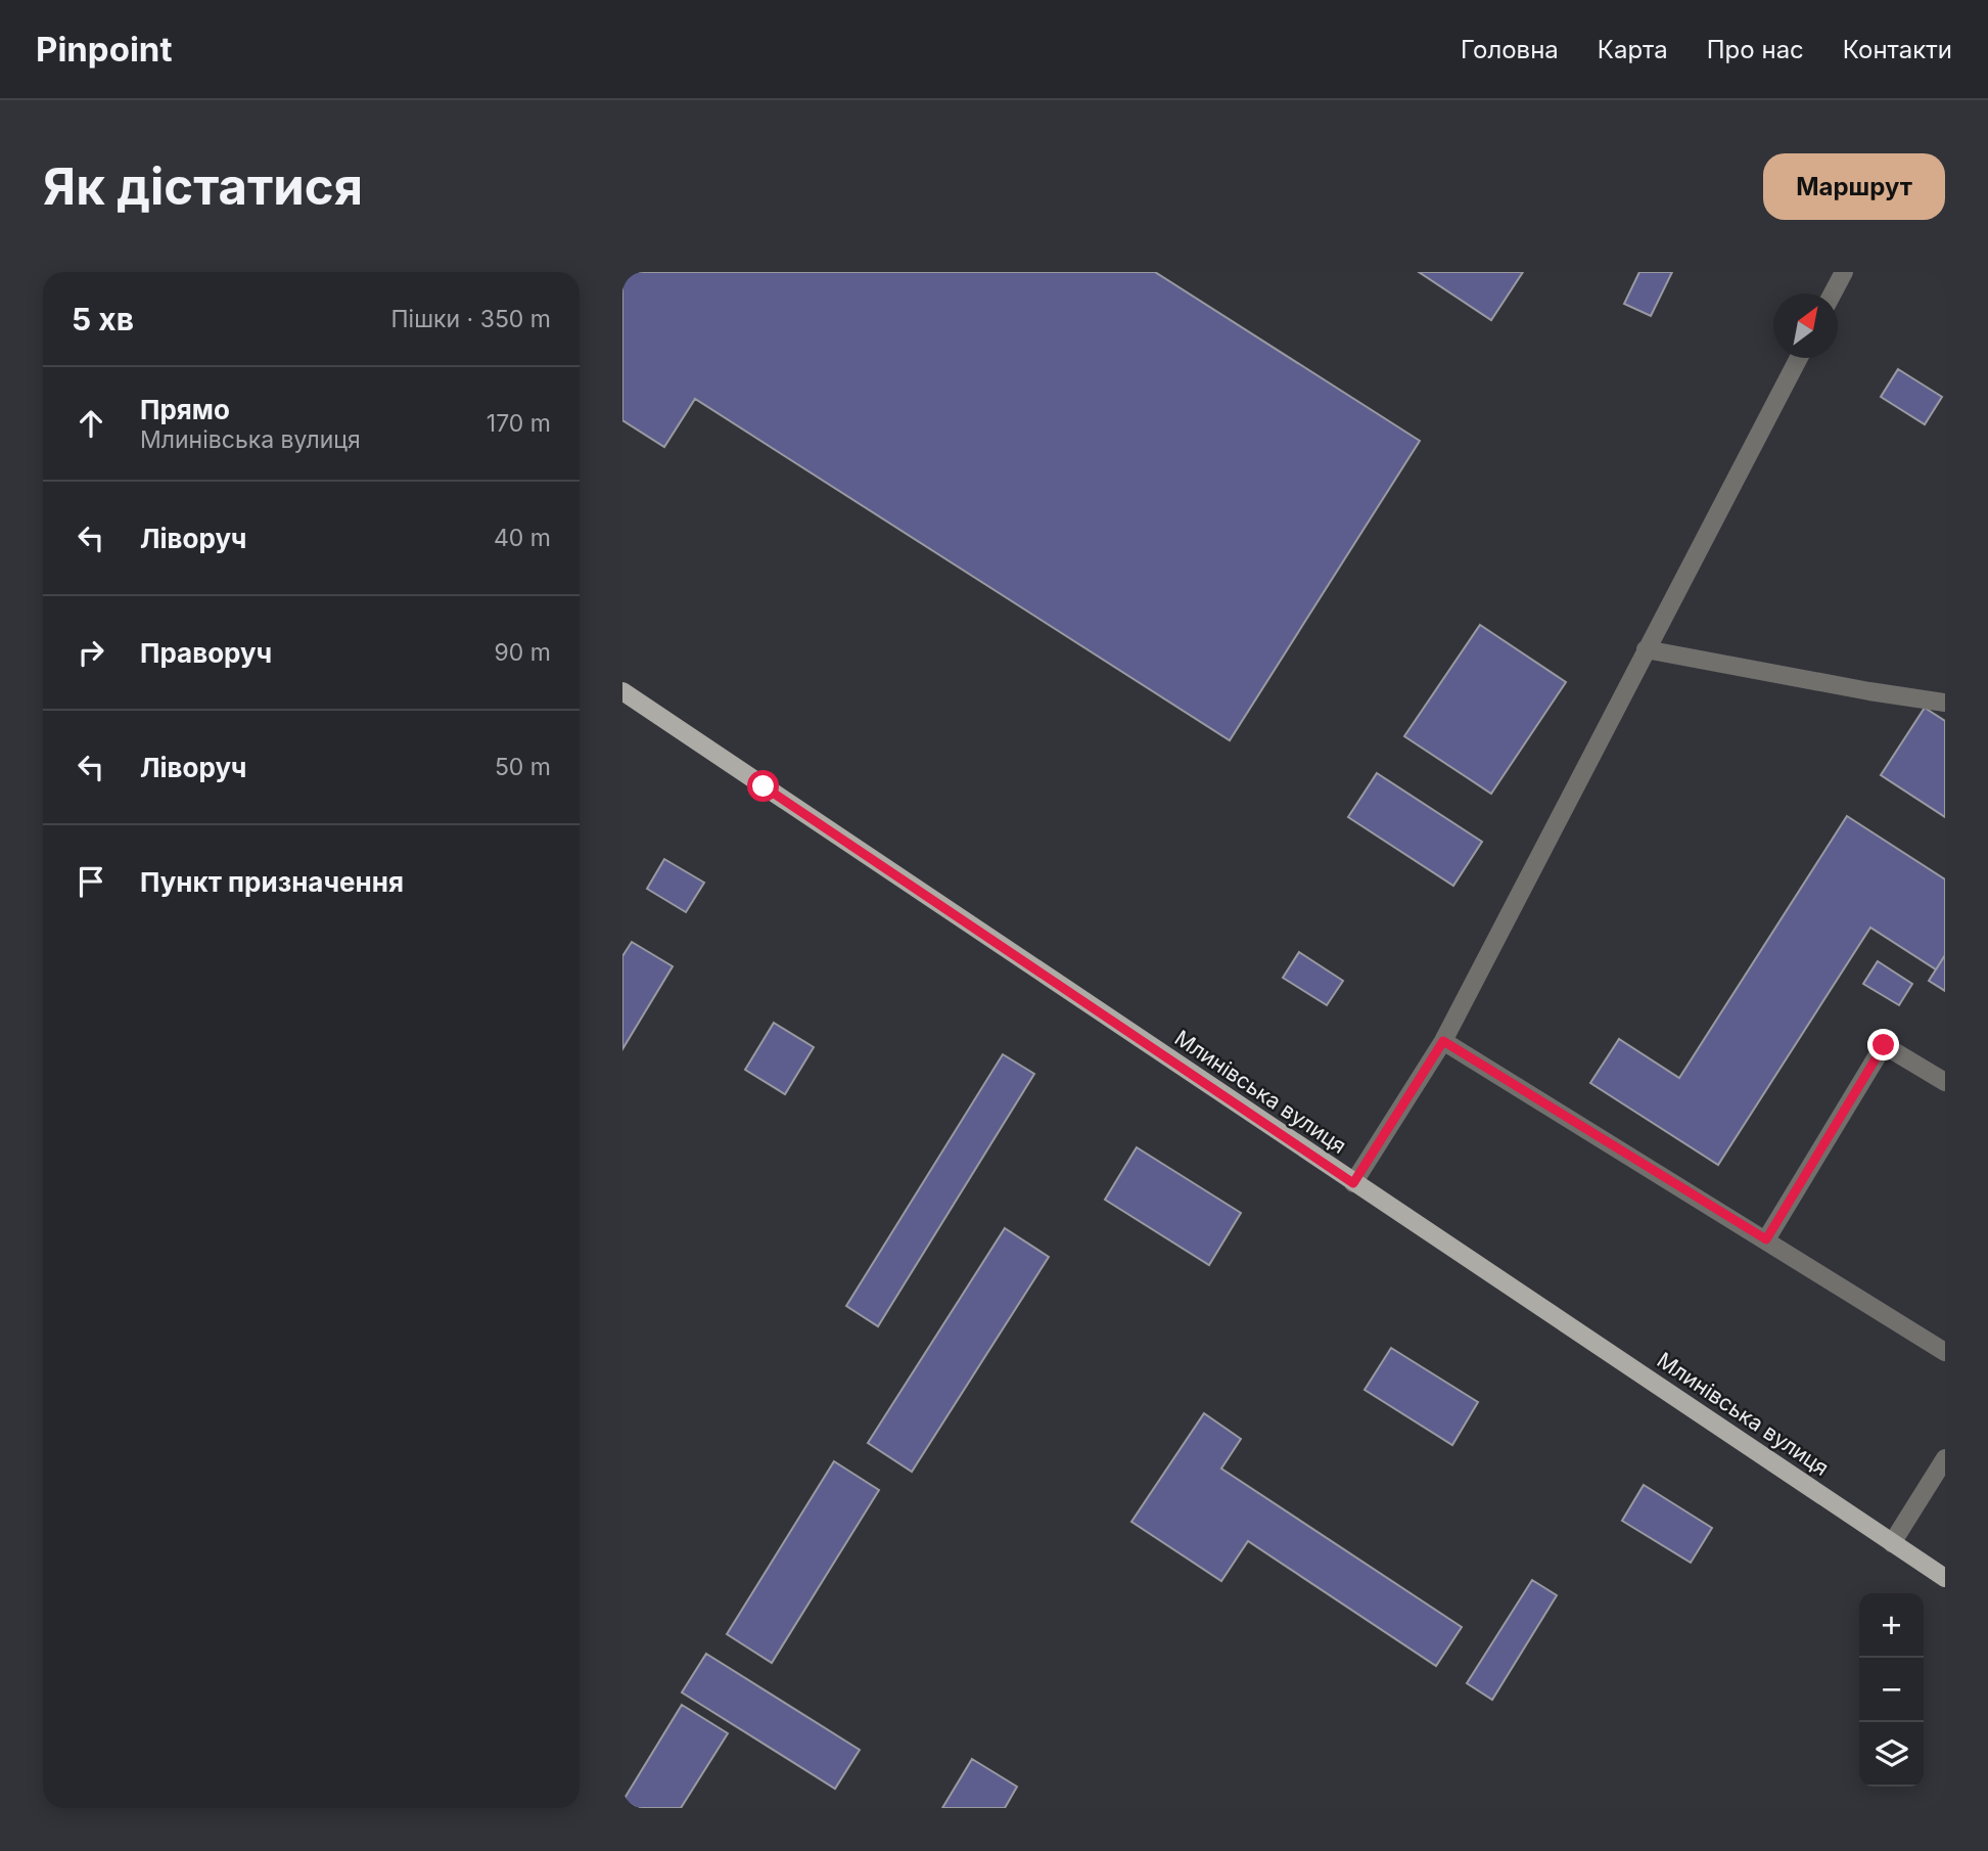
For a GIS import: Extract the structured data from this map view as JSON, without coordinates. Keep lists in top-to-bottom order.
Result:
{
  "streets": {
    "main road": ["Млинівська вулиця"]
  },
  "north": "top right",
  "page": {
    "header": "Pinpoint",
    "nav": [
      "Головна",
      "Карта",
      "Про нас",
      "Контакти"
    ],
    "buttons": "Маршрут",
    "title": "Як дістатися",
    "heading": ["5 хв", "Пішки · 350 m"],
    "list": [
      ["Прямо", "Млинівська вулиця", "170 m"],
      ["Ліворуч", "40 m"],
      ["Праворуч", "90 m"],
      ["Ліворуч", "50 m"],
      "Пункт призначення"
    ],
    "map_buttons": ["+", "−"]
  }
}
